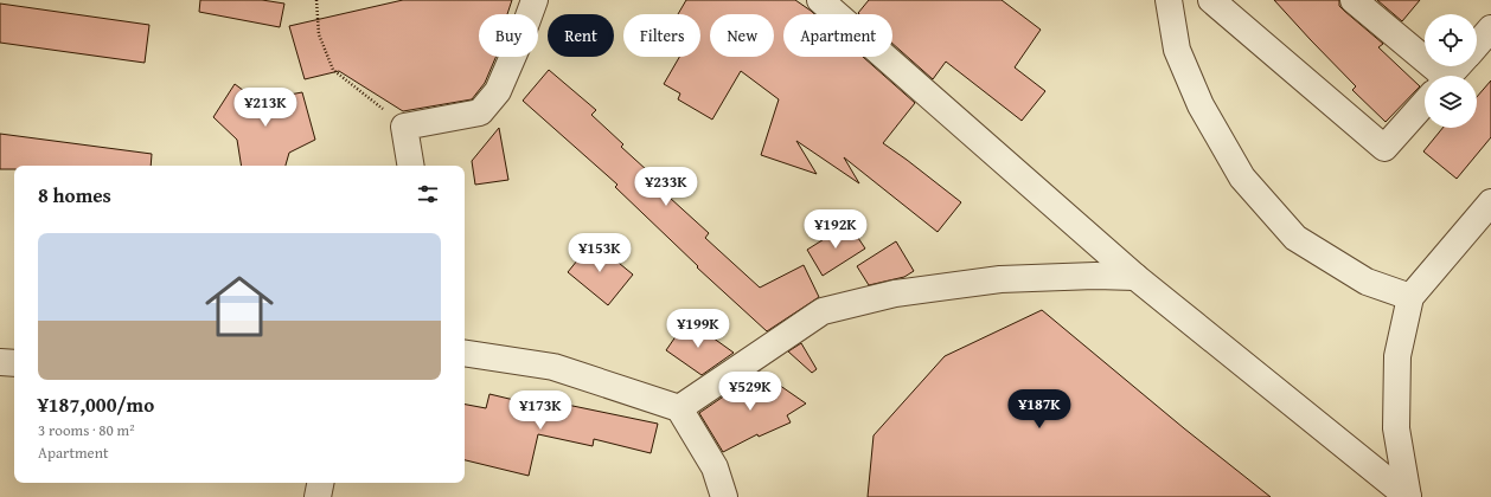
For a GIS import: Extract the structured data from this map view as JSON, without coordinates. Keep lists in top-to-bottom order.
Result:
{
  "page": {
    "chip": [
      "Buy",
      "Rent",
      "Filters",
      "New",
      "Apartment"
    ],
    "price": [
      "¥213K",
      "¥233K",
      "¥192K",
      "¥153K",
      "¥199K",
      "¥529K",
      "¥187K",
      "¥173K"
    ],
    "heading": "8 homes",
    "list": [
      {
        "name": "¥187,000/mo",
        "note": "3 rooms · 80 m² · Apartment"
      }
    ]
  }
}
